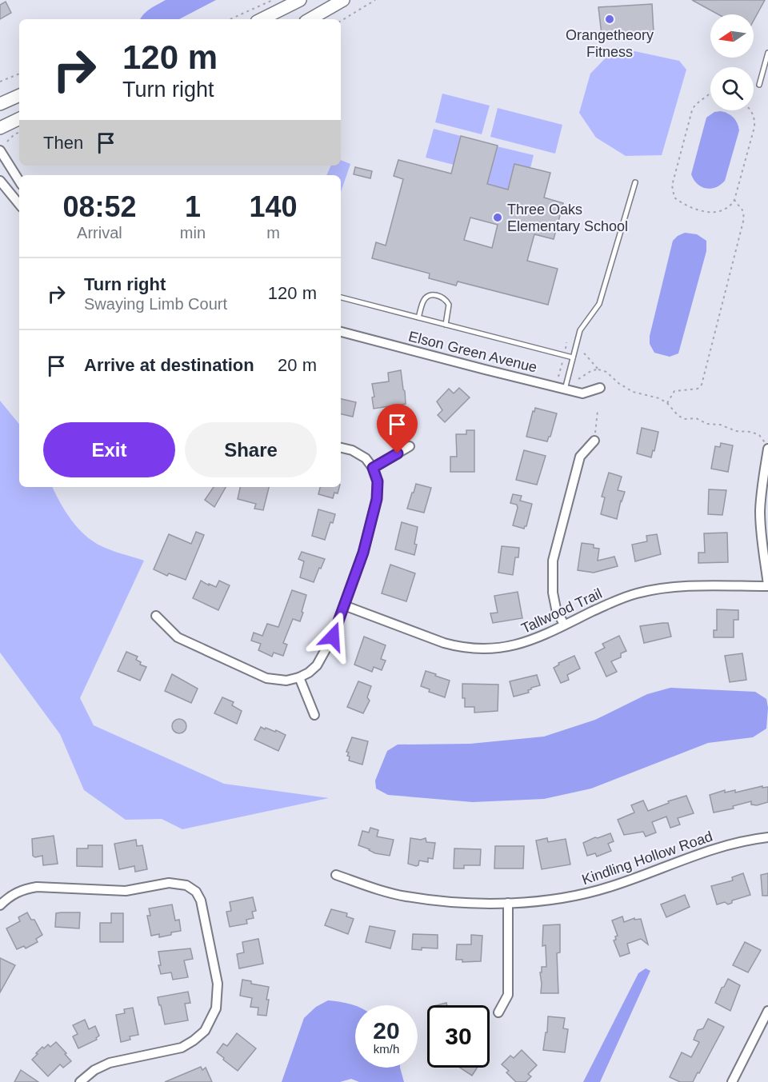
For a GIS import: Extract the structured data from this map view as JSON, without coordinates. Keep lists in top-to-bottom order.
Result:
{
  "streets": {
    "street": ["Elson Green Avenue", "Tallwood Trail", "Kindling Hollow Road"]
  },
  "places": ["Orangetheory Fitness", "Three Oaks Elementary School"],
  "north": "left",
  "page": {
    "turn": ["120 m", "Turn right"],
    "then": "Then",
    "eta": [
      "08:52",
      "Arrival",
      "1",
      "min",
      "140",
      "m"
    ],
    "list": [
      {
        "name": "Turn right",
        "note": "Swaying Limb Court",
        "value": "120 m"
      },
      {
        "name": "Arrive at destination",
        "value": "20 m"
      }
    ],
    "buttons": ["Exit", "Share"],
    "speed": "20 km/h",
    "limit": "30"
  }
}
